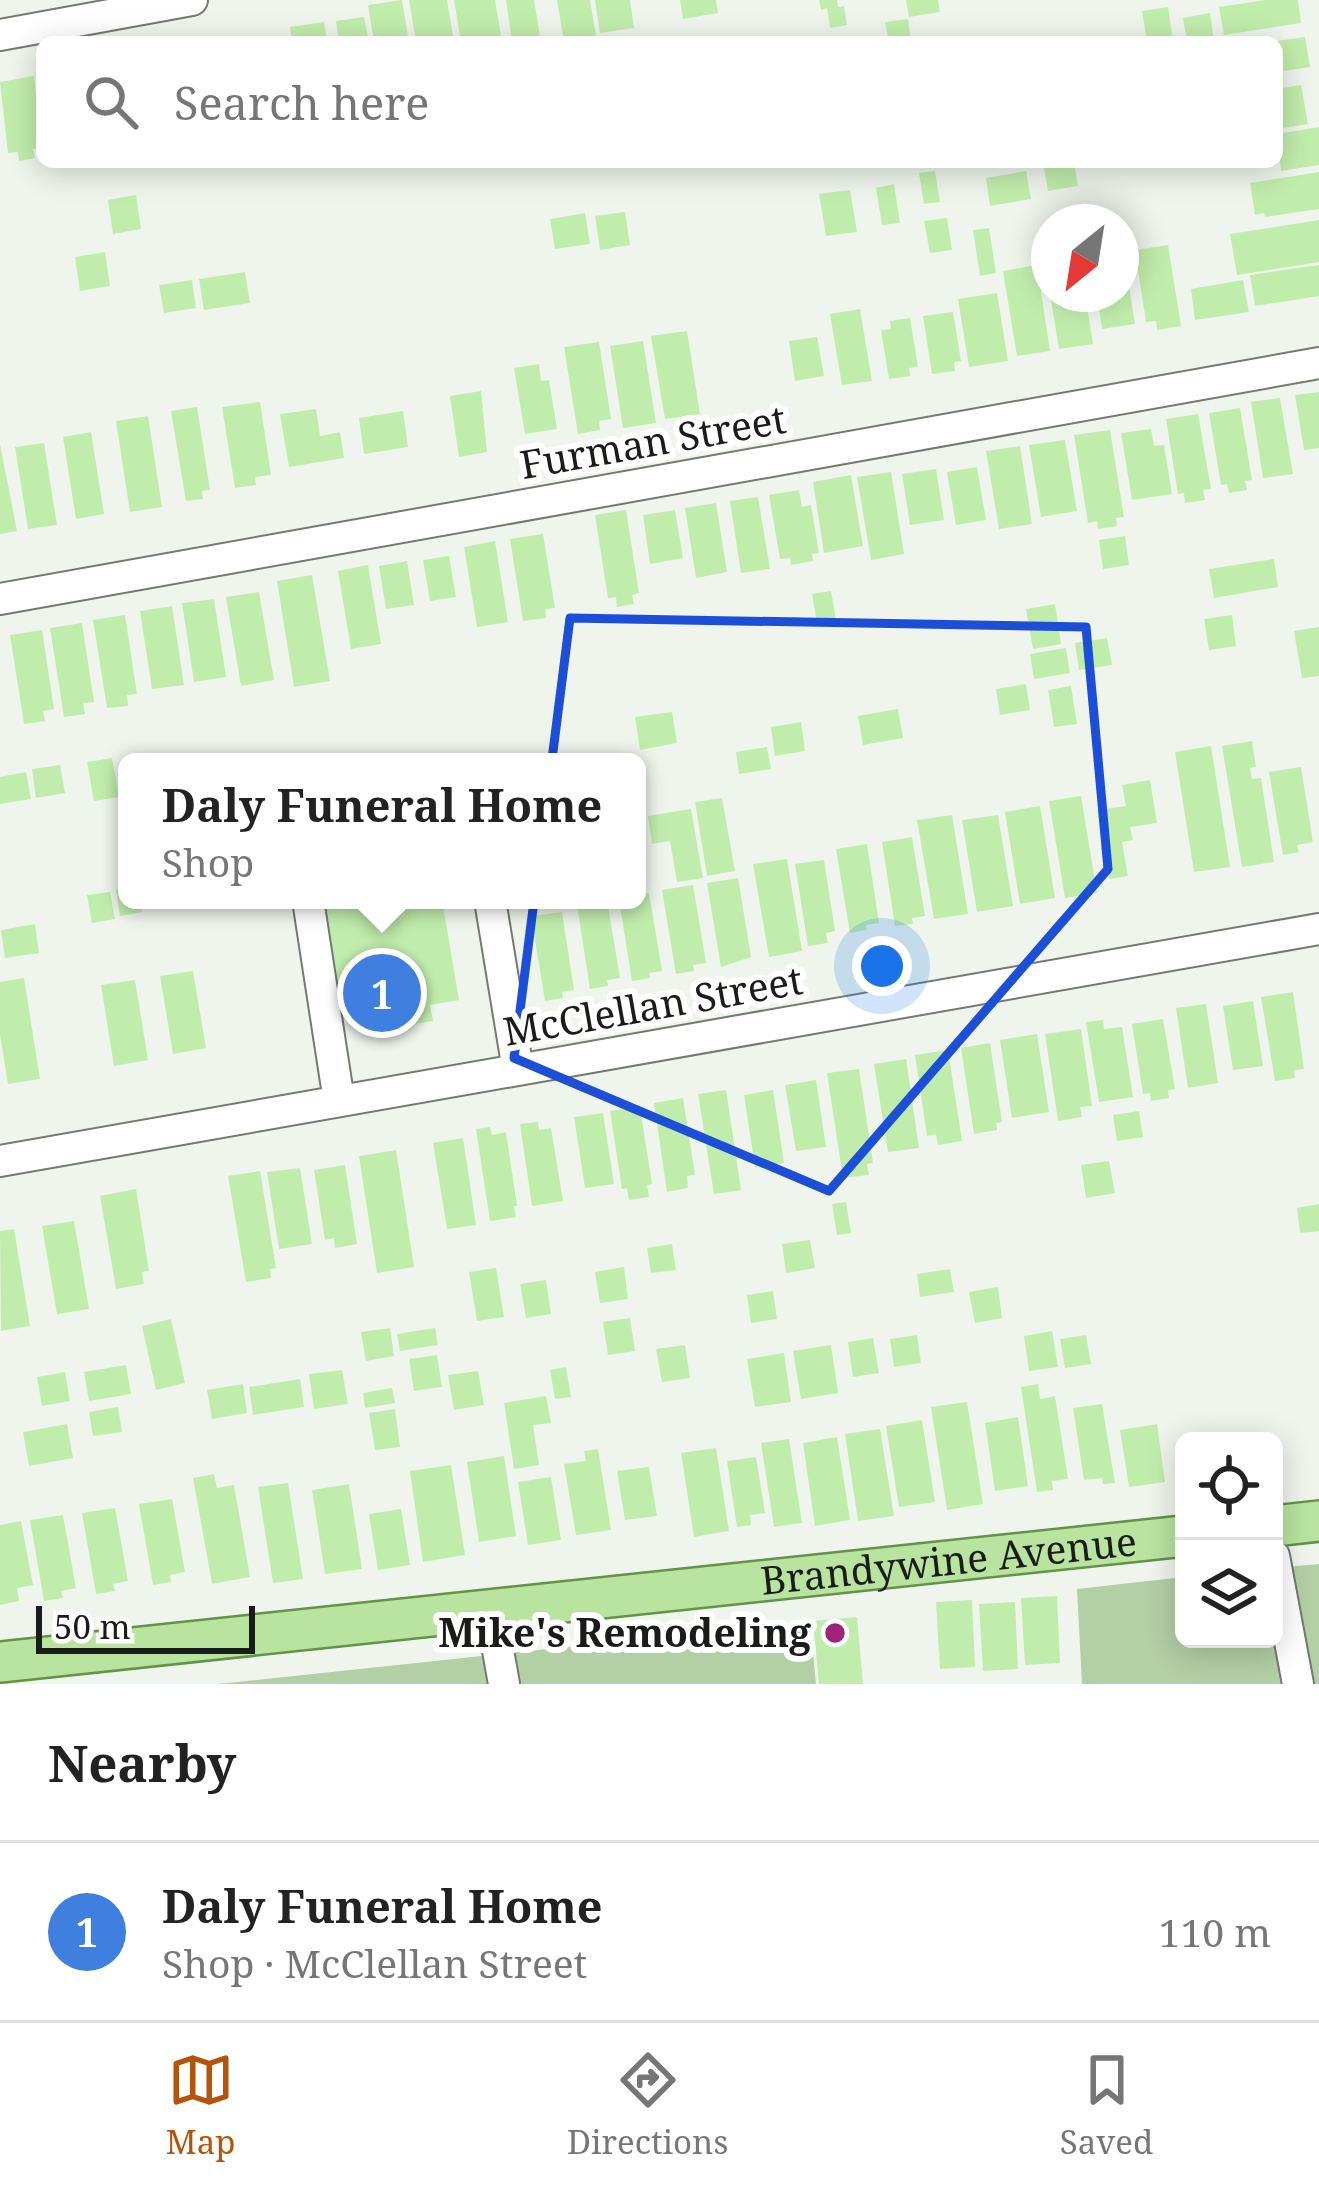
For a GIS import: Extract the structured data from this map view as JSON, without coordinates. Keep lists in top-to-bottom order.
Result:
{
  "streets": {
    "main road": ["Brandywine Avenue"],
    "street": ["Furman Street", "McClellan Street"]
  },
  "places": ["Mike's Remodeling"],
  "scale_bar": "50 m",
  "north": "bottom left",
  "page": {
    "search": "Search here",
    "popup": ["Daly Funeral Home", "Shop"],
    "pins": "1",
    "scale": "50 m",
    "heading": "Nearby",
    "list": [
      {
        "mark": "1",
        "name": "Daly Funeral Home",
        "note": "Shop · McClellan Street",
        "value": "110 m"
      }
    ],
    "nav": ["Map", "Directions", "Saved"]
  }
}
